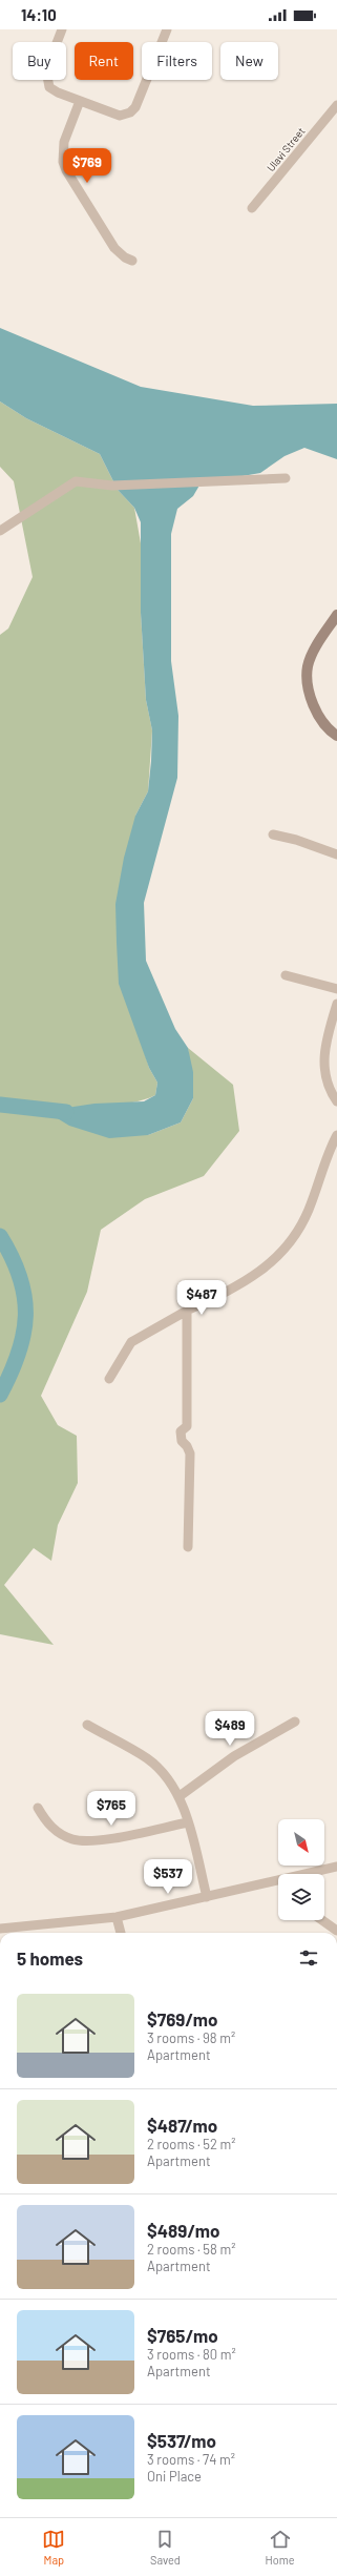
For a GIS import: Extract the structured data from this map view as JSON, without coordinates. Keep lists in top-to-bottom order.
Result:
{
  "streets": {
    "street": ["Ulavi Street"]
  },
  "north": "bottom right",
  "page": {
    "status": "14:10",
    "chip": [
      "Buy",
      "Rent",
      "Filters",
      "New"
    ],
    "price": [
      "$769",
      "$487",
      "$489",
      "$765",
      "$537"
    ],
    "heading": "5 homes",
    "list": [
      {
        "name": "$769/mo",
        "note": "3 rooms · 98 m² · Apartment"
      },
      {
        "name": "$487/mo",
        "note": "2 rooms · 52 m² · Apartment"
      },
      {
        "name": "$489/mo",
        "note": "2 rooms · 58 m² · Apartment"
      },
      {
        "name": "$765/mo",
        "note": "3 rooms · 80 m² · Apartment"
      },
      {
        "name": "$537/mo",
        "note": "3 rooms · 74 m² · Oni Place"
      }
    ],
    "tabs": ["Map", "Saved", "Home"]
  }
}
